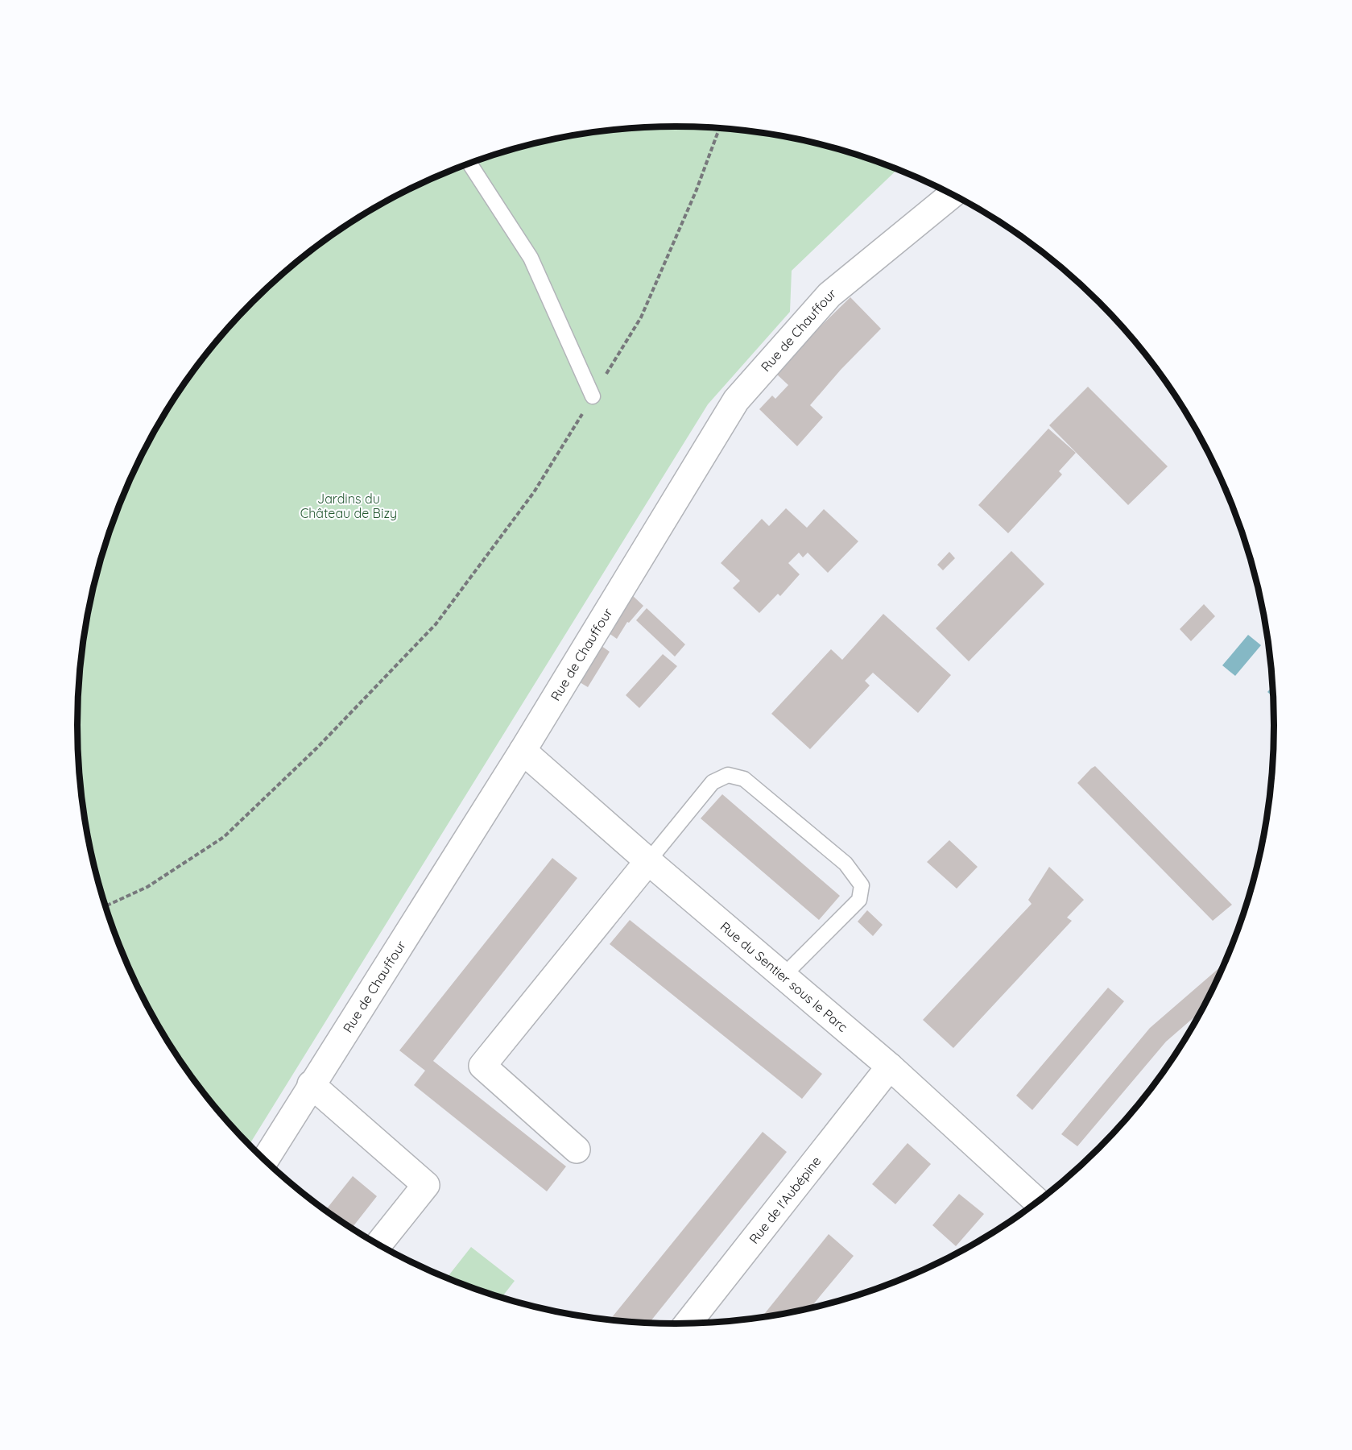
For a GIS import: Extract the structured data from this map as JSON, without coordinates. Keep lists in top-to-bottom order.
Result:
{
  "streets": {
    "street": ["Rue de Chauffour", "Rue du Sentier sous le Parc", "Rue de l'Aubépine"]
  },
  "crossings": [
    ["Rue de Chauffour", "Rue du Sentier sous le Parc"],
    ["Rue du Sentier sous le Parc", "Rue de l'Aubépine"]
  ],
  "parks": ["Jardins du Château de Bizy"]
}
